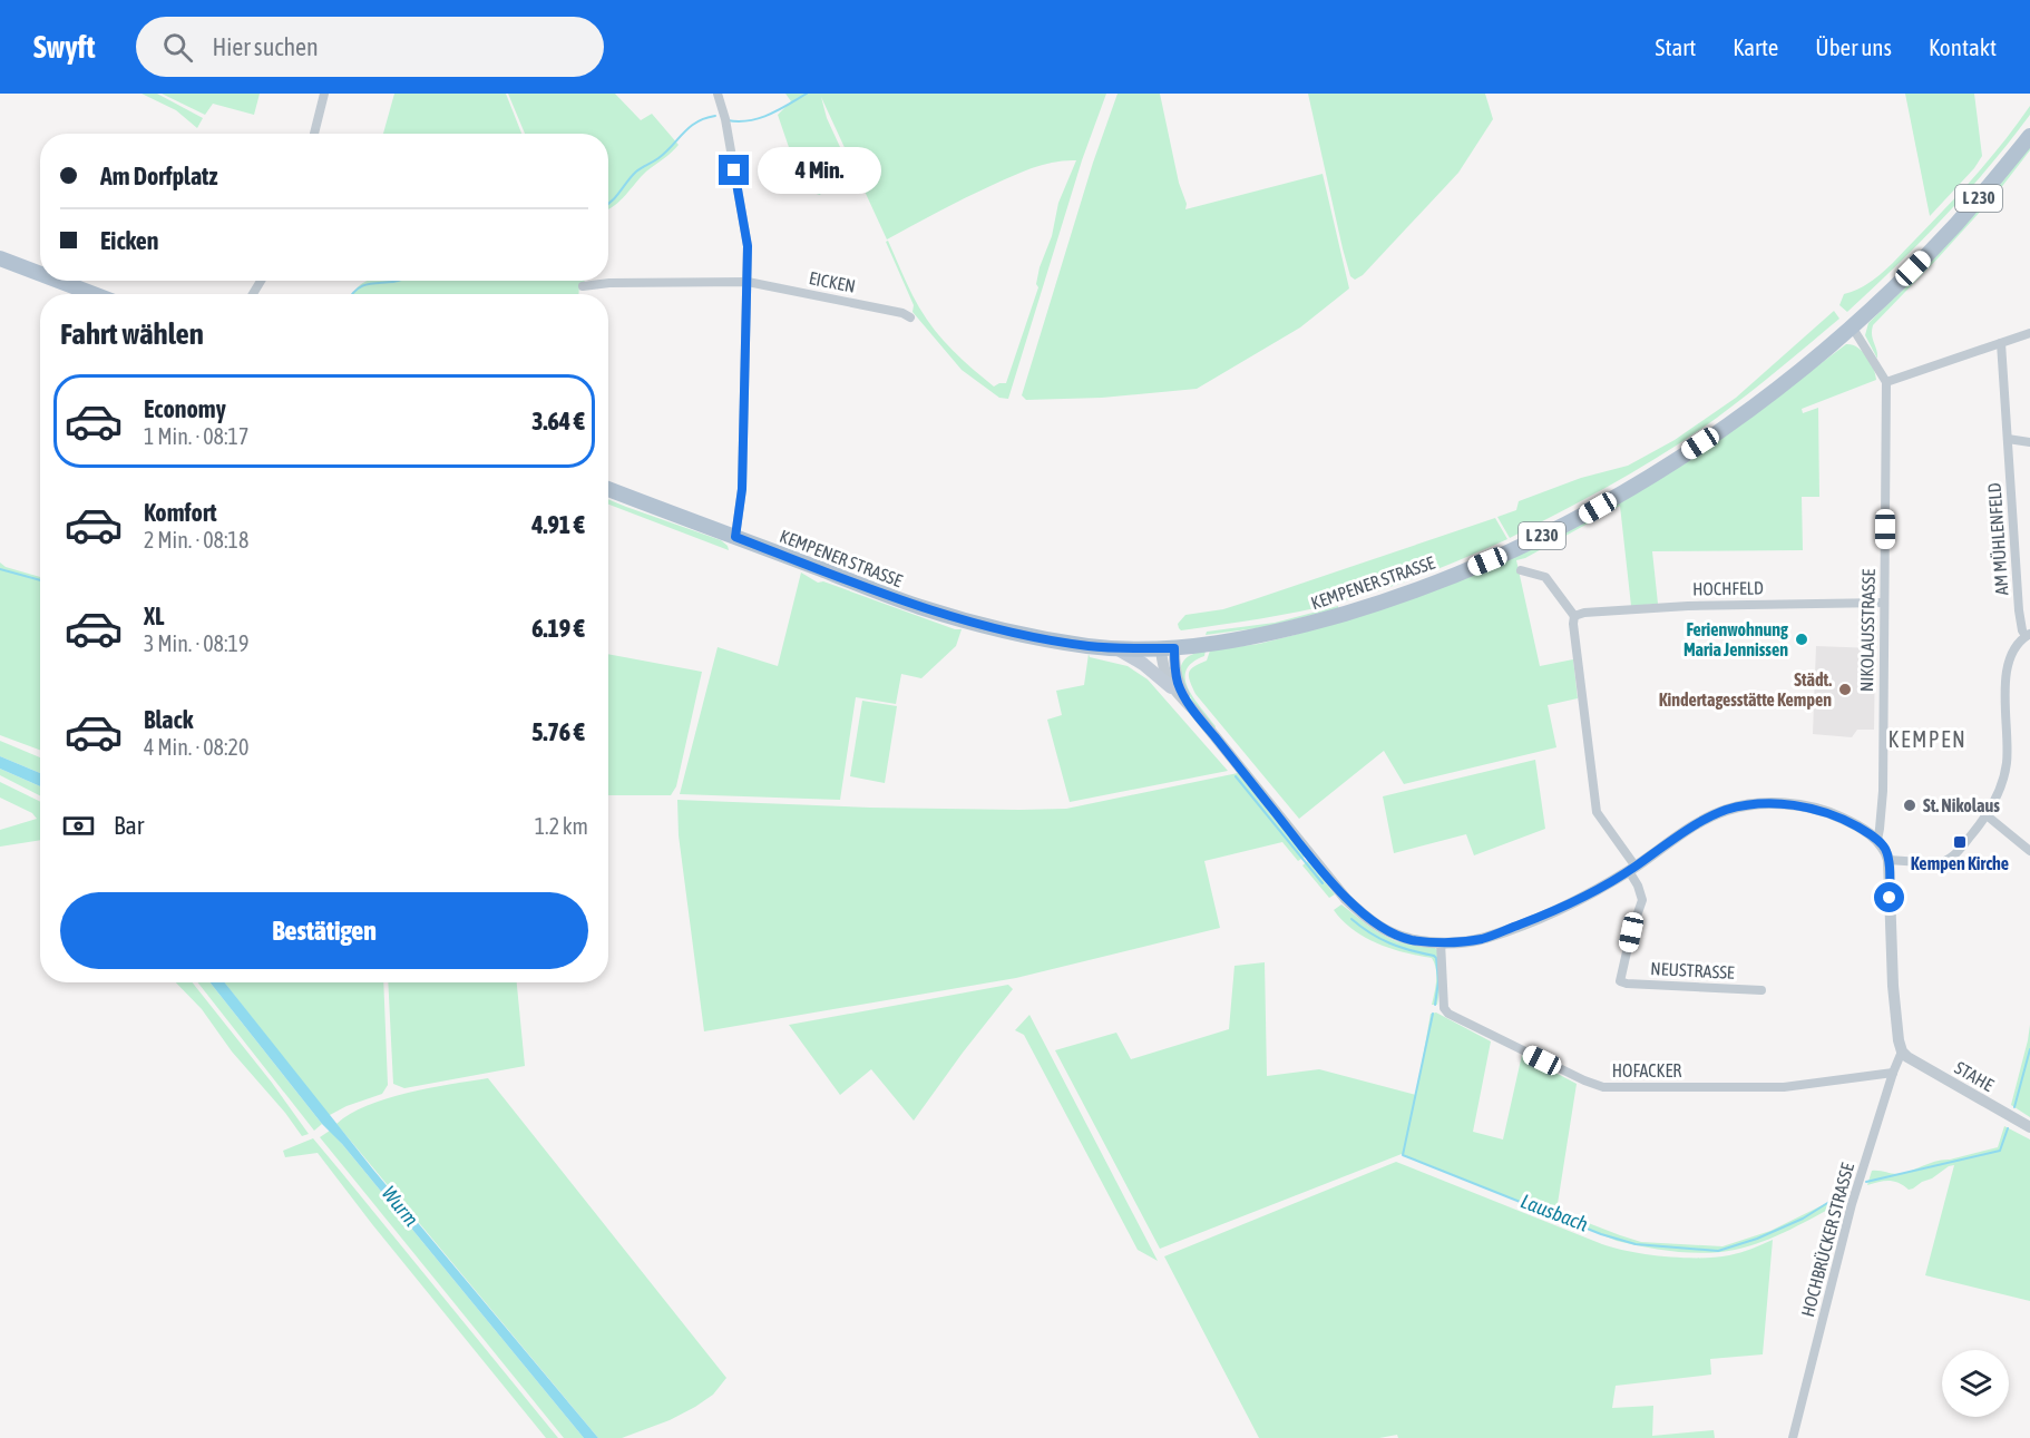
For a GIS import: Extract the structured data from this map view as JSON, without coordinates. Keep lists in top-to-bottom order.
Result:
{
  "streets": {
    "main road": ["L 230", "KEMPENER STRASSE"],
    "street": [
      "EICKEN",
      "AM MÜHLENFELD",
      "HOCHFELD",
      "NIKOLAUSSTRASSE",
      "NEUSTRASSE",
      "HOFACKER",
      "STAHE",
      "HOCHBRÜCKER STRASSE"
    ]
  },
  "crossings": [
    ["HOCHFELD", "NIKOLAUSSTRASSE"],
    ["HOFACKER", "HOCHBRÜCKER STRASSE"],
    ["STAHE", "HOCHBRÜCKER STRASSE"]
  ],
  "districts": ["KEMPEN"],
  "water": ["Wurm", "Lausbach"],
  "places": {
    "other": ["Ferienwohnung Maria Jennissen", "Städt. Kindertagesstätte Kempen", "St. Nikolaus"],
    "transit": ["Kempen Kirche"]
  },
  "page": {
    "header": "Swyft",
    "search": "Hier suchen",
    "nav": [
      "Start",
      "Karte",
      "Über uns",
      "Kontakt"
    ],
    "banner": ["Am Dorfplatz", "Eicken"],
    "bubble": "4 Min.",
    "heading": "Fahrt wählen",
    "list": [
      {
        "name": "Economy",
        "note": "1 Min. · 08:17",
        "value": "3.64 €"
      },
      {
        "name": "Komfort",
        "note": "2 Min. · 08:18",
        "value": "4.91 €"
      },
      {
        "name": "XL",
        "note": "3 Min. · 08:19",
        "value": "6.19 €"
      },
      {
        "name": "Black",
        "note": "4 Min. · 08:20",
        "value": "5.76 €"
      }
    ],
    "pay": ["Bar", "1.2 km"],
    "buttons": "Bestätigen"
  }
}
